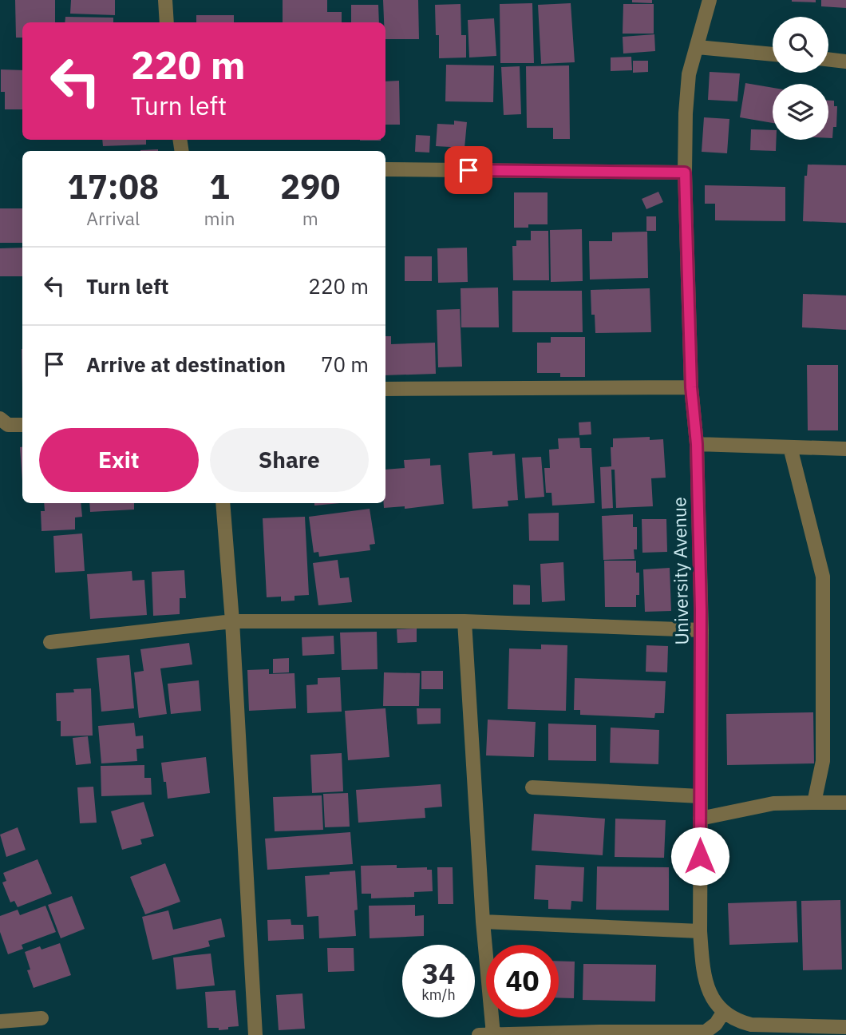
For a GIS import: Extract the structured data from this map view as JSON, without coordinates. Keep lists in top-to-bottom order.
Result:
{
  "streets": {
    "street": ["University Avenue"]
  },
  "page": {
    "turn": ["220 m", "Turn left"],
    "eta": [
      "17:08",
      "Arrival",
      "1",
      "min",
      "290",
      "m"
    ],
    "list": [
      {
        "name": "Turn left",
        "value": "220 m"
      },
      {
        "name": "Arrive at destination",
        "value": "70 m"
      }
    ],
    "buttons": ["Exit", "Share"],
    "speed": "34 km/h",
    "limit": "40"
  }
}
